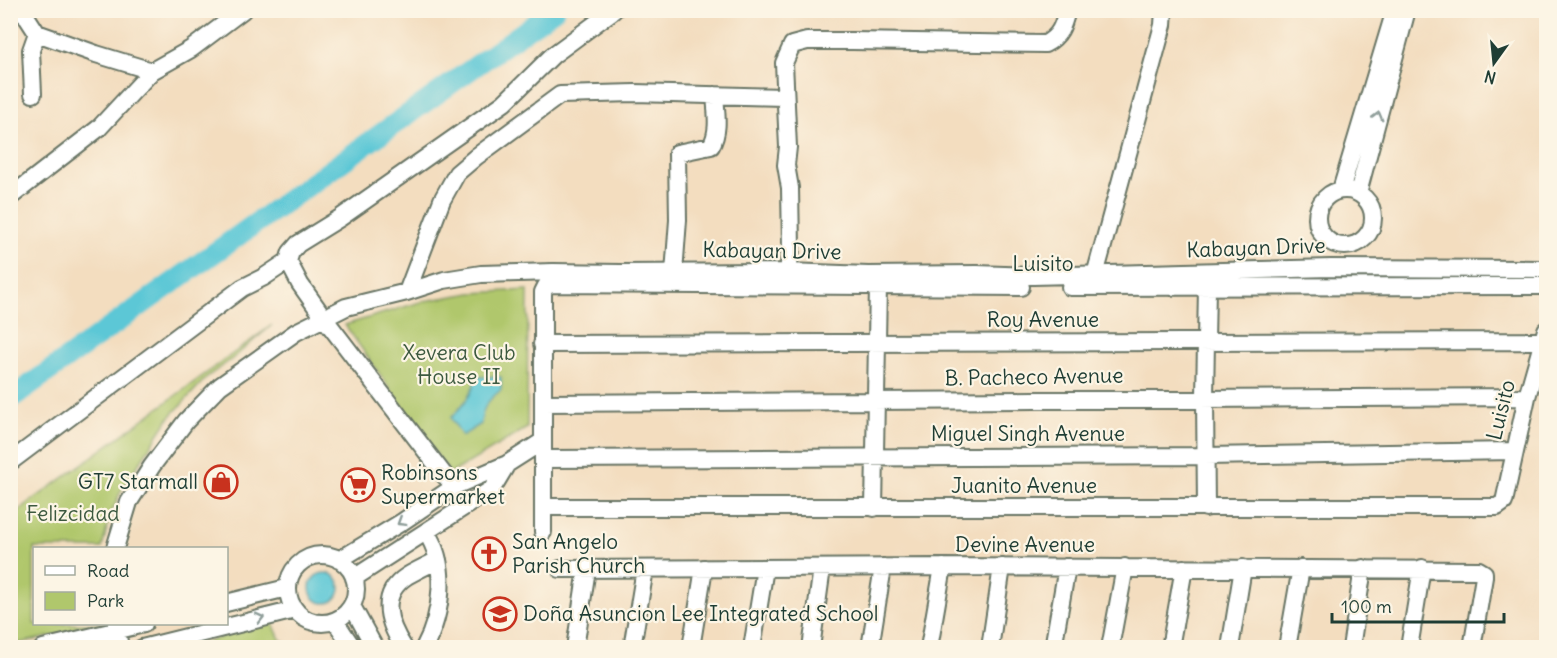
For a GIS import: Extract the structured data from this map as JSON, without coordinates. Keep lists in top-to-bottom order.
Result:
{
  "streets": {
    "street": [
      "Kabayan Drive",
      "Luisito",
      "Roy Avenue",
      "B. Pacheco Avenue",
      "Miguel Singh Avenue",
      "Juanito Avenue",
      "Devine Avenue"
    ]
  },
  "crossings": [
    ["Luisito", "Roy Avenue"],
    ["Luisito", "B. Pacheco Avenue"],
    ["Luisito", "Miguel Singh Avenue"],
    ["Luisito", "Juanito Avenue"]
  ],
  "parks": ["Xevera Club House II", "Felizcidad"],
  "places": {
    "shop": ["GT7 Starmall"],
    "supermarket": ["Robinsons Supermarket"],
    "church": ["San Angelo Parish Church"],
    "school or university": ["Doña Asuncion Lee Integrated School"]
  },
  "legend": ["Road", "Park"],
  "scale_bar": "100 m",
  "north": "bottom"
}
